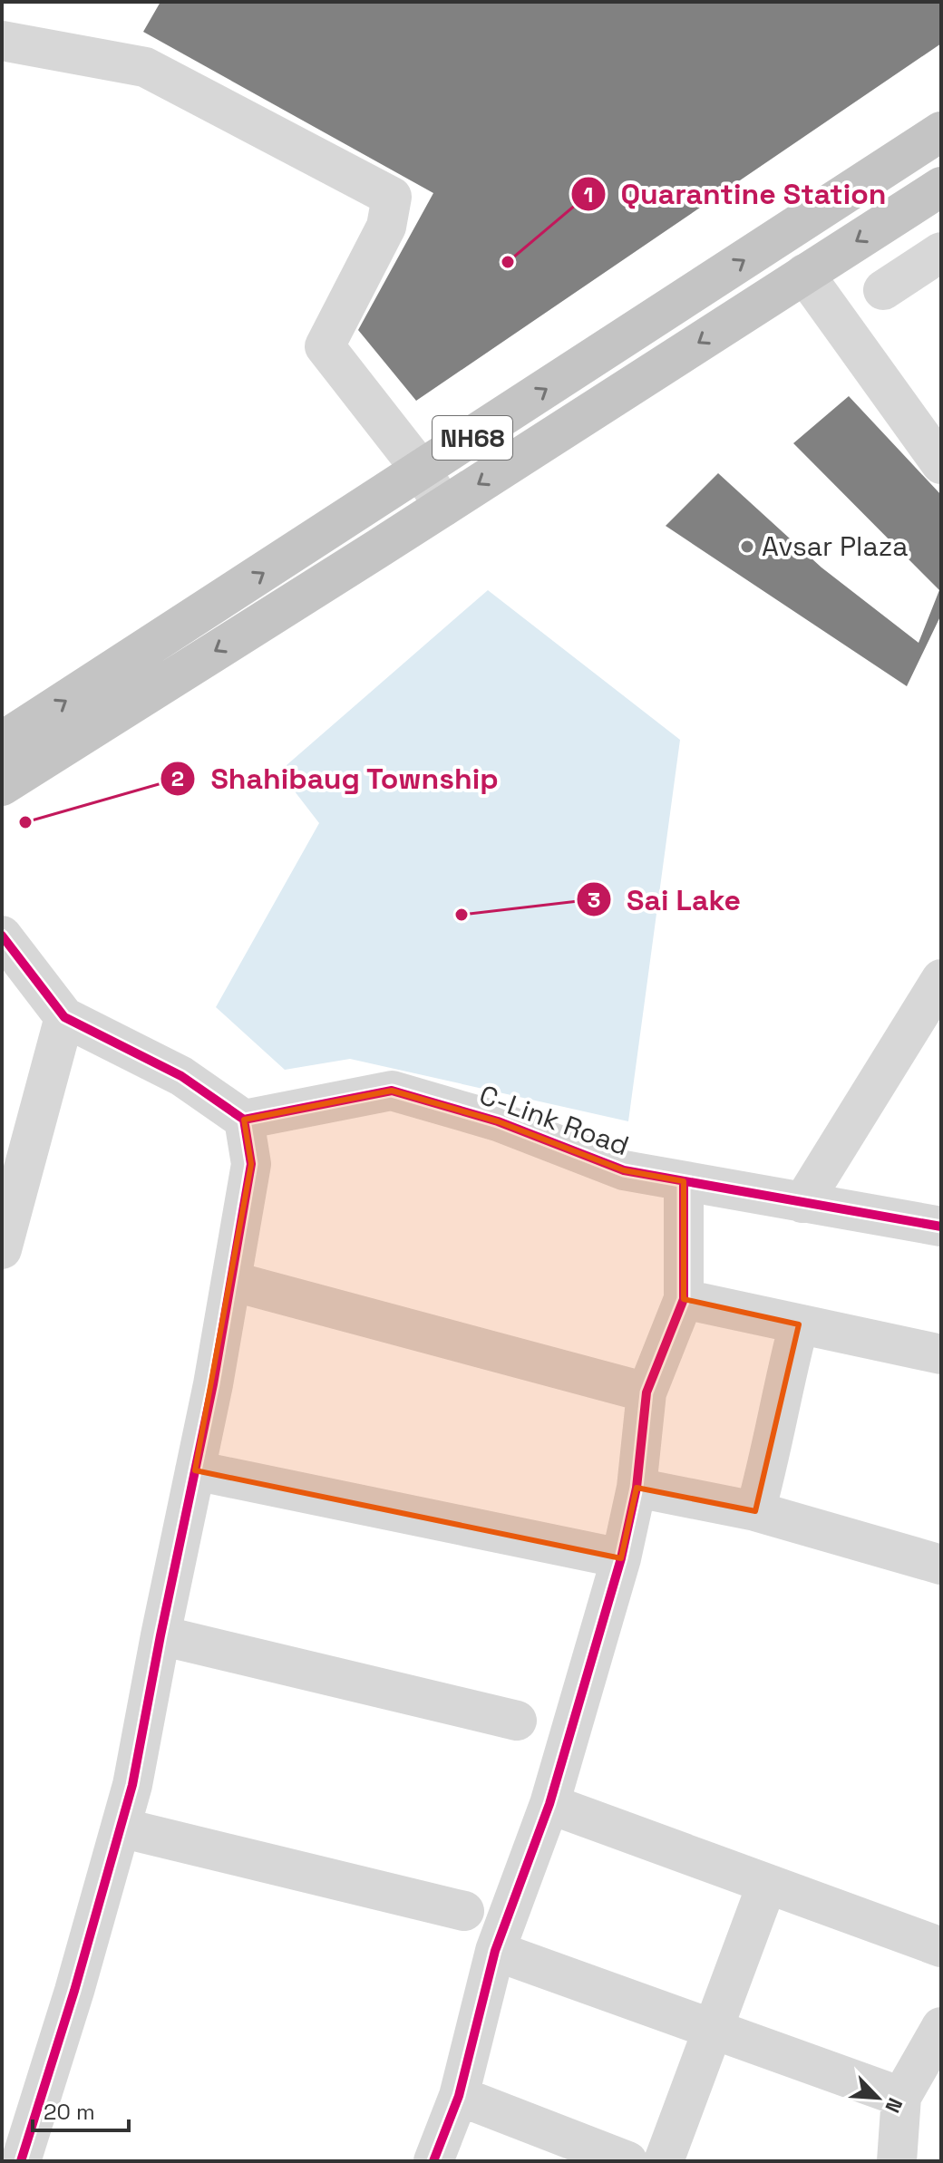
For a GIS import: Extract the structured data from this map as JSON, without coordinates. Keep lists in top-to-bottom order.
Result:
{
  "streets": {
    "highway": ["NH68"],
    "street": ["C-Link Road"]
  },
  "places": [
    "Quarantine Station",
    "Avsar Plaza",
    "Shahibaug Township",
    "Sai Lake"
  ],
  "scale_bar": "20 m",
  "north": "bottom right"
}
